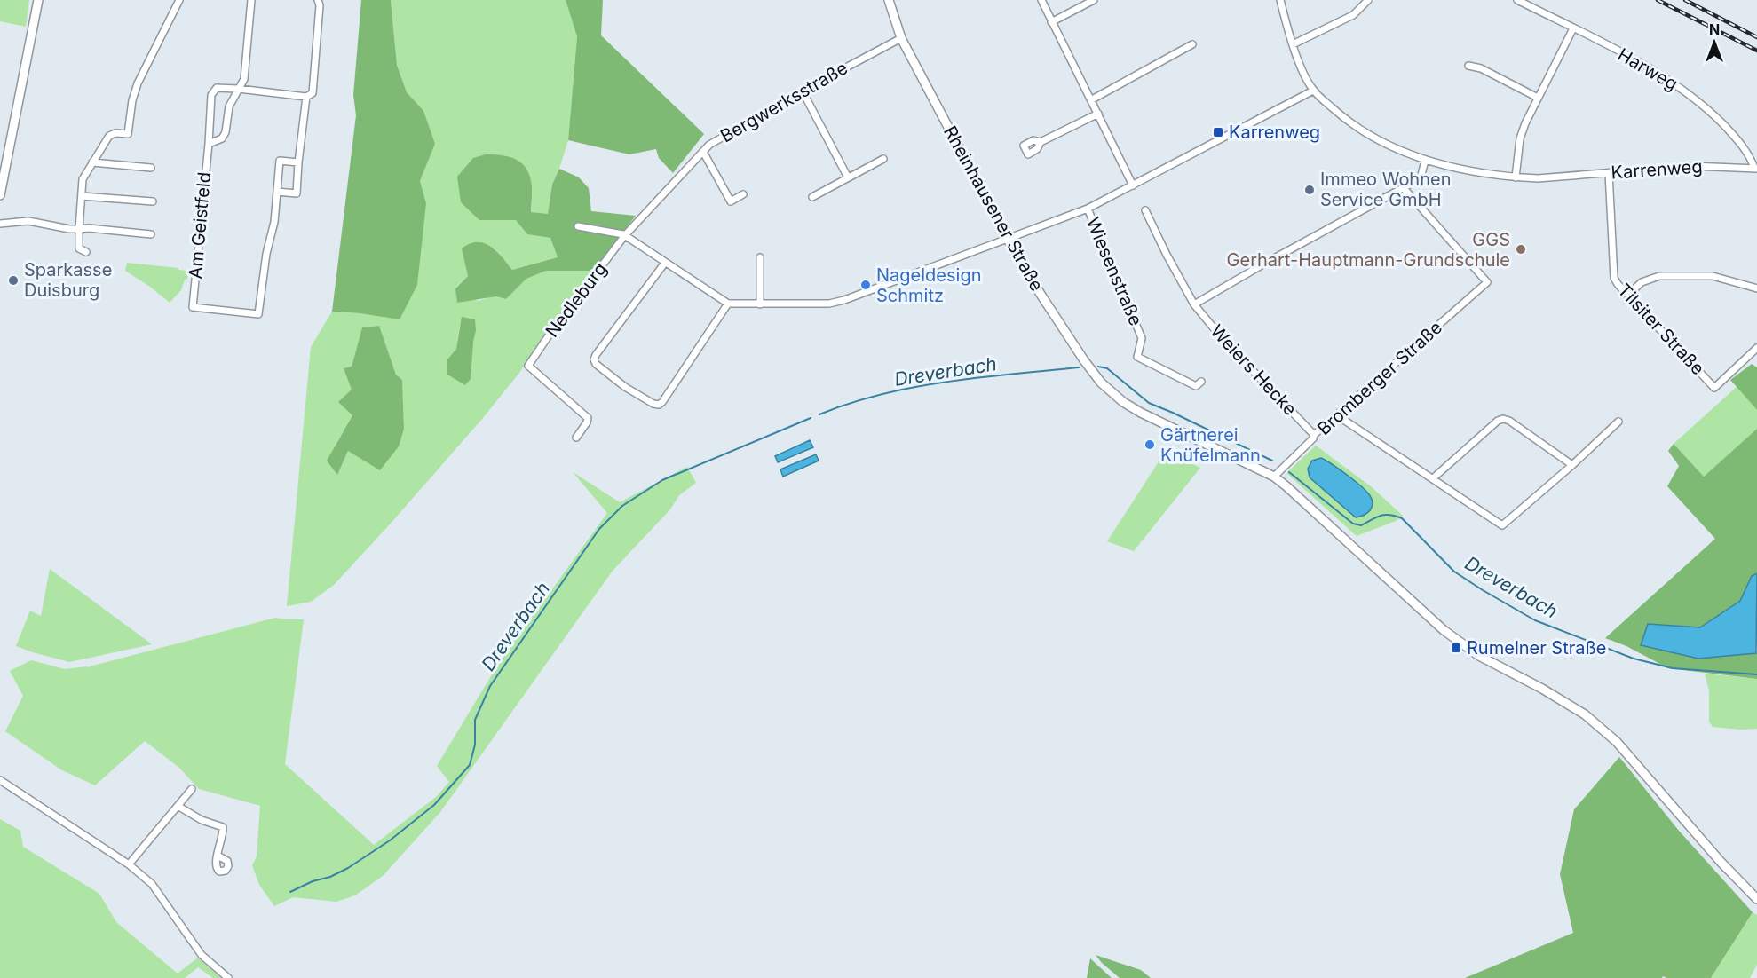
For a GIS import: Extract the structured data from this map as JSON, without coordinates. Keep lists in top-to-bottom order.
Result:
{
  "streets": {
    "street": [
      "Harweg",
      "Bergwerksstraße",
      "Karrenweg",
      "Rheinhausener Straße",
      "Am Geistfeld",
      "Wiesenstraße",
      "Nedleburg",
      "Tilsiter Straße",
      "Weiers Hecke",
      "Bromberger Straße"
    ]
  },
  "crossings": [
    ["Harweg", "Karrenweg"],
    ["Bergwerksstraße", "Rheinhausener Straße"],
    ["Bergwerksstraße", "Nedleburg"],
    ["Karrenweg", "Tilsiter Straße"],
    ["Rheinhausener Straße", "Bromberger Straße"],
    ["Weiers Hecke", "Bromberger Straße"]
  ],
  "water": ["Dreverbach"],
  "places": {
    "transit": ["Karrenweg", "Rumelner Straße"],
    "other": [
      "Immeo Wohnen Service GmbH",
      "GGS Gerhart-Hauptmann-Grundschule",
      "Sparkasse Duisburg",
      "Nageldesign Schmitz",
      "Gärtnerei Knüfelmann"
    ]
  },
  "north": "top"
}
